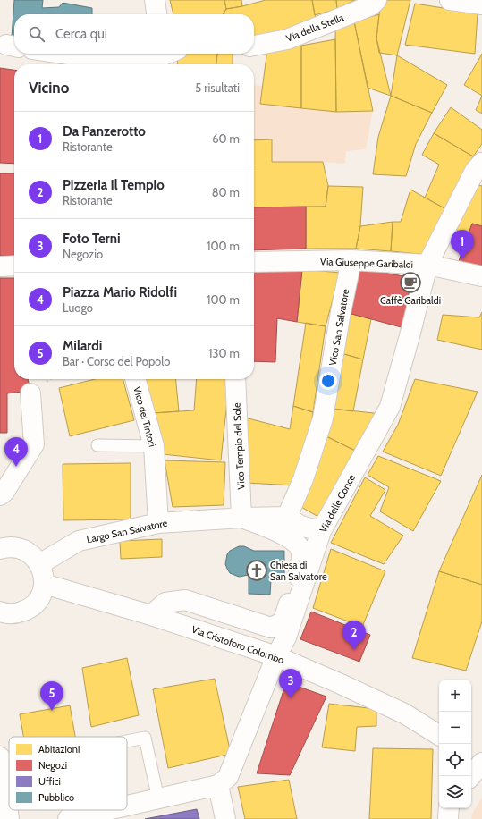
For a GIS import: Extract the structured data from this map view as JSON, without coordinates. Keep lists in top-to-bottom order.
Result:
{
  "streets": {
    "street": [
      "Via della Stella",
      "Via Giuseppe Garibaldi",
      "Vico San Salvatore",
      "Vico dei Tintori",
      "Vico Tempio del Sole",
      "Via delle Conce",
      "Largo San Salvatore",
      "Via Cristoforo Colombo"
    ]
  },
  "crossings": [
    ["Via Giuseppe Garibaldi", "Vico San Salvatore"],
    ["Via Giuseppe Garibaldi", "Via delle Conce"],
    ["Vico San Salvatore", "Largo San Salvatore"],
    ["Vico dei Tintori", "Largo San Salvatore"],
    ["Vico Tempio del Sole", "Largo San Salvatore"],
    ["Via delle Conce", "Largo San Salvatore"],
    ["Via delle Conce", "Via Cristoforo Colombo"],
    ["Largo San Salvatore", "Via Cristoforo Colombo"]
  ],
  "places": {
    "cafe": ["Caffè Garibaldi"],
    "church": ["Chiesa di San Salvatore"]
  },
  "legend": [
    "Abitazioni",
    "Negozi",
    "Uffici",
    "Pubblico"
  ],
  "page": {
    "search": "Cerca qui",
    "heading": ["Vicino", "5 risultati"],
    "list": [
      {
        "mark": "1",
        "name": "Da Panzerotto",
        "note": "Ristorante",
        "value": "60 m"
      },
      {
        "mark": "2",
        "name": "Pizzeria Il Tempio",
        "note": "Ristorante",
        "value": "80 m"
      },
      {
        "mark": "3",
        "name": "Foto Terni",
        "note": "Negozio",
        "value": "100 m"
      },
      {
        "mark": "4",
        "name": "Piazza Mario Ridolfi",
        "note": "Luogo",
        "value": "100 m"
      },
      {
        "mark": "5",
        "name": "Milardi",
        "note": "Bar · Corso del Popolo",
        "value": "130 m"
      }
    ],
    "pins": [
      "1",
      "4",
      "2",
      "3",
      "5"
    ],
    "map_buttons": ["+", "−"]
  }
}
